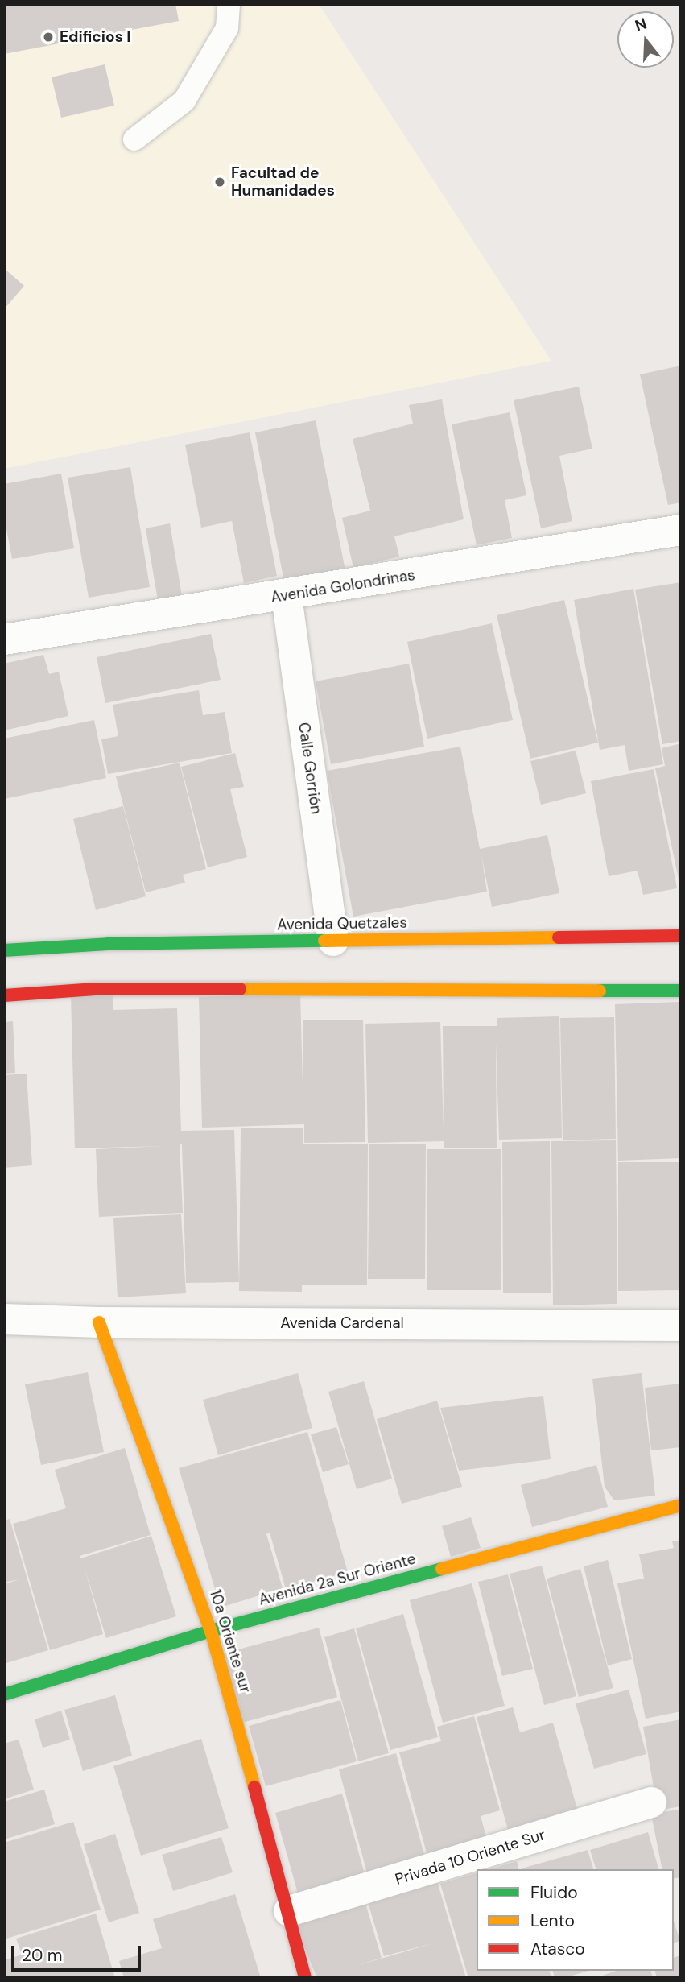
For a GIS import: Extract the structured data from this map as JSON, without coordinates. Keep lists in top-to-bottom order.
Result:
{
  "streets": {
    "street": [
      "Avenida Golondrinas",
      "Calle Gorrión",
      "Avenida Quetzales",
      "Avenida Cardenal",
      "Avenida 2a Sur Oriente",
      "10a Oriente sur",
      "Privada 10 Oriente Sur"
    ]
  },
  "crossings": [
    ["Avenida Golondrinas", "Calle Gorrión"],
    ["Calle Gorrión", "Avenida Quetzales"],
    ["Avenida Cardenal", "10a Oriente sur"],
    ["Avenida 2a Sur Oriente", "10a Oriente sur"],
    ["10a Oriente sur", "Privada 10 Oriente Sur"]
  ],
  "places": ["Edificios I", "Facultad de Humanidades"],
  "legend": ["Fluido", "Lento", "Atasco"],
  "scale_bar": "20 m",
  "north": "top"
}
